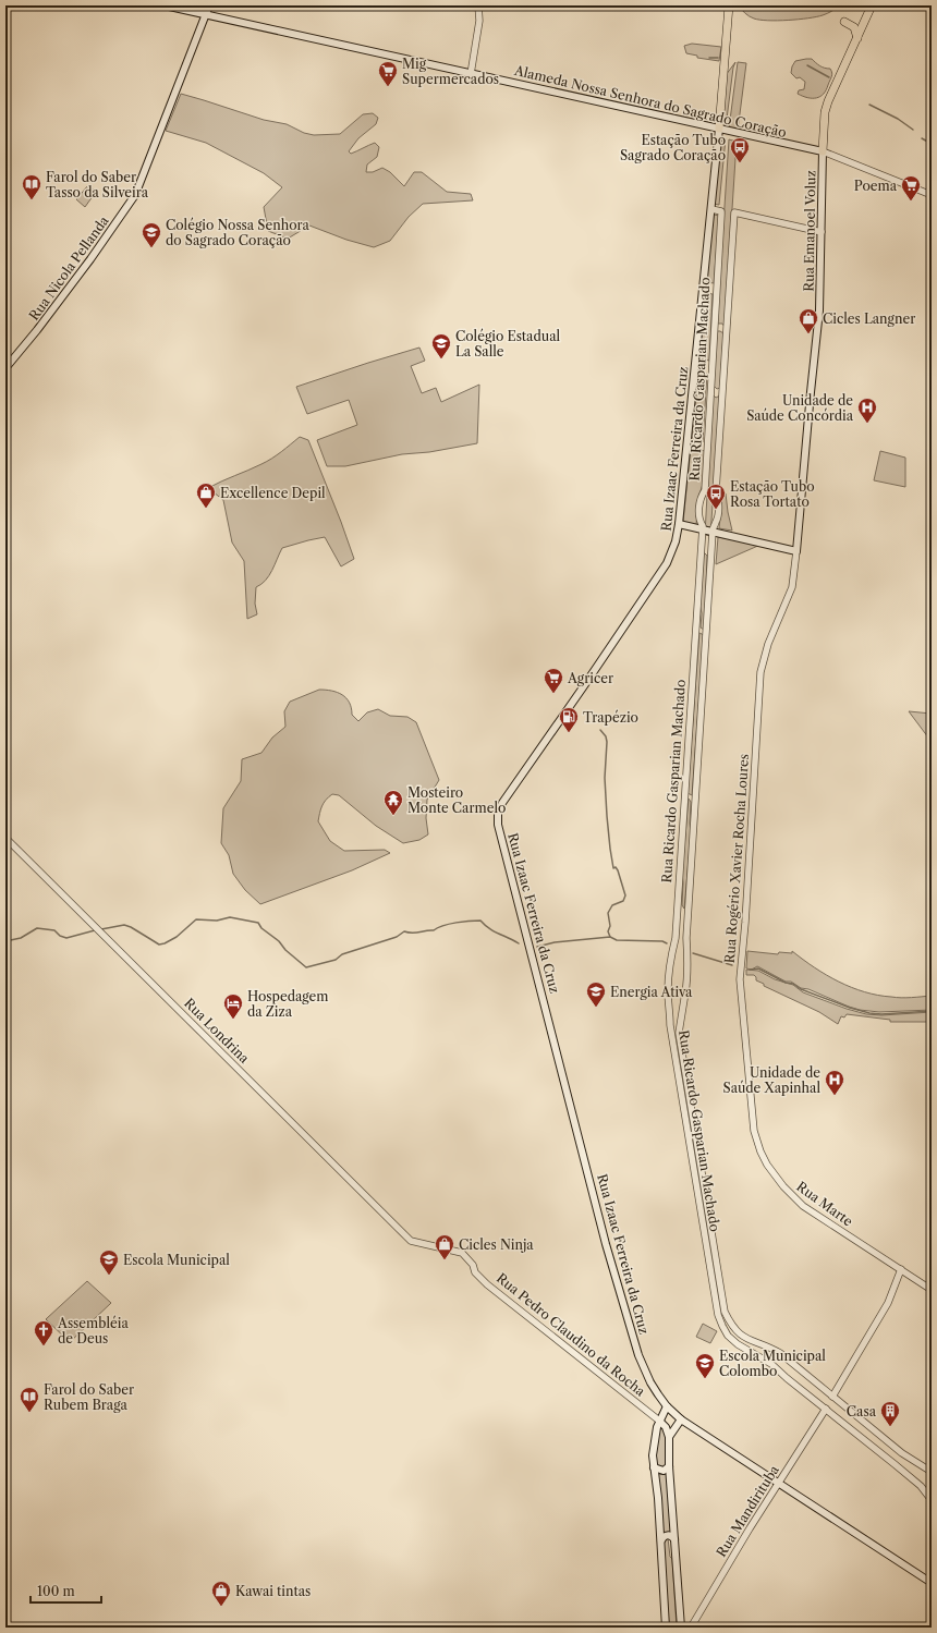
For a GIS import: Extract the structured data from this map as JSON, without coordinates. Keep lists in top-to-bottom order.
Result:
{
  "streets": {
    "main road": [
      "Alameda Nossa Senhora do Sagrado Coração",
      "Rua Emanoel Voluz",
      "Rua Nicola Pellanda",
      "Rua Izaac Ferreira da Cruz"
    ],
    "street": [
      "Rua Ricardo Gasparian Machado",
      "Rua Rogério Xavier Rocha Loures",
      "Rua Londrina",
      "Rua Marte",
      "Rua Pedro Claudino da Rocha",
      "Rua Mandirituba"
    ]
  },
  "crossings": [
    ["Alameda Nossa Senhora do Sagrado Coração", "Rua Emanoel Voluz"],
    ["Alameda Nossa Senhora do Sagrado Coração", "Rua Nicola Pellanda"],
    ["Alameda Nossa Senhora do Sagrado Coração", "Rua Izaac Ferreira da Cruz"],
    ["Rua Emanoel Voluz", "Rua Ricardo Gasparian Machado"],
    ["Rua Emanoel Voluz", "Rua Rogério Xavier Rocha Loures"],
    ["Rua Ricardo Gasparian Machado", "Rua Izaac Ferreira da Cruz"],
    ["Rua Ricardo Gasparian Machado", "Rua Mandirituba"],
    ["Rua Izaac Ferreira da Cruz", "Rua Mandirituba"],
    ["Rua Rogério Xavier Rocha Loures", "Rua Marte"],
    ["Rua Londrina", "Rua Pedro Claudino da Rocha"]
  ],
  "places": {
    "supermarket": ["Mig Supermercados", "Poema", "Agricer"],
    "bus stop": ["Estação Tubo Sagrado Coração", "Estação Tubo Rosa Tortato"],
    "library": ["Farol do Saber Tasso da Silveira", "Farol do Saber Rubem Braga"],
    "school or university": [
      "Colégio Nossa Senhora do Sagrado Coração",
      "Colégio Estadual La Salle",
      "Energia Ativa",
      "Escola Municipal",
      "Escola Municipal Colombo"
    ],
    "shop": [
      "Cicles Langner",
      "Excellence Depil",
      "Cicles Ninja",
      "Kawai tintas"
    ],
    "hospital": ["Unidade de Saúde Concórdia", "Unidade de Saúde Xapinhal"],
    "fuel station": ["Trapézio"],
    "temple": ["Mosteiro Monte Carmelo"],
    "hotel": ["Hospedagem da Ziza"],
    "church": ["Assembléia de Deus"],
    "building": ["Casa"]
  },
  "scale_bar": "100 m"
}
